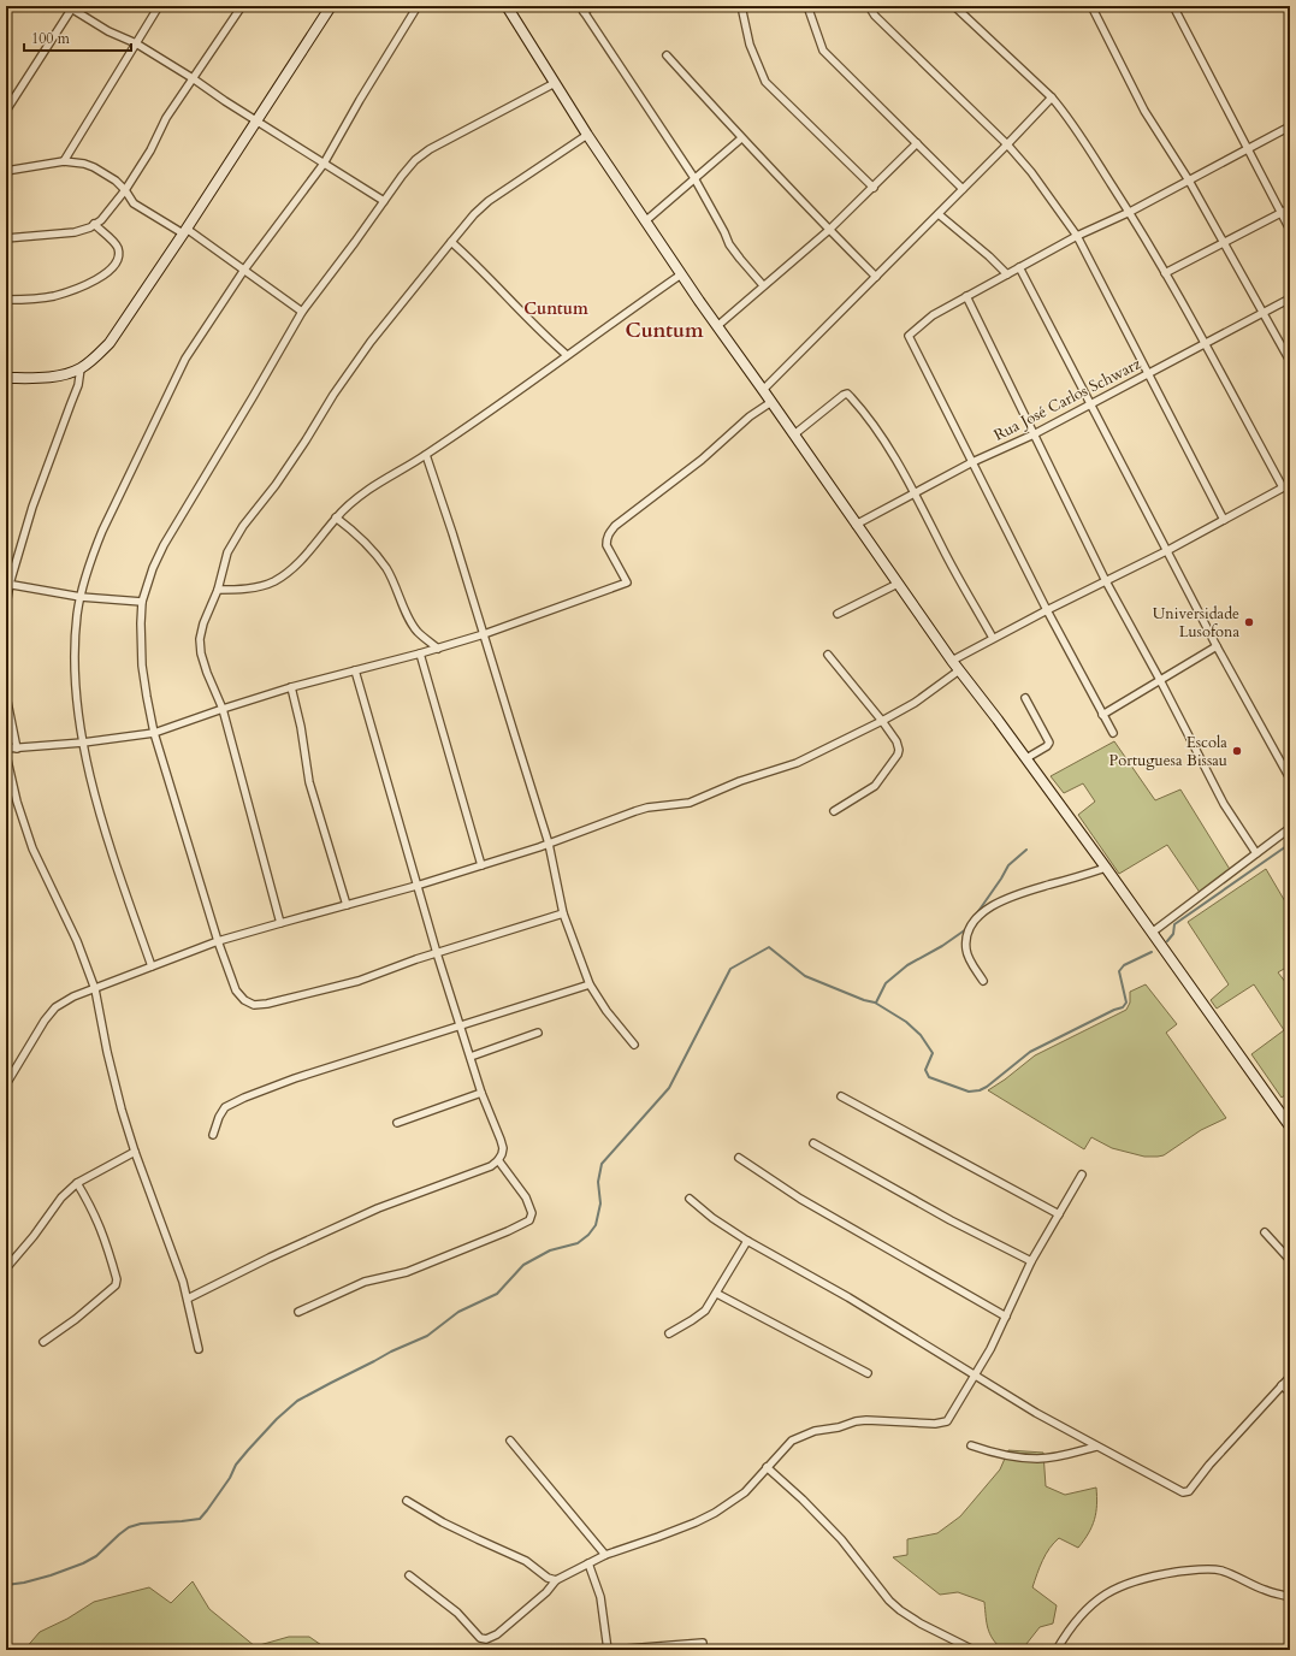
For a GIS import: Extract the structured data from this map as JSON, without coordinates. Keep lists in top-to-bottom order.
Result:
{
  "streets": {
    "street": ["Rua José Carlos Schwarz"]
  },
  "districts": ["Cuntum", "Cuntum"],
  "places": ["Universidade Lusofona", "Escola Portuguesa Bissau"],
  "scale_bar": "100 m"
}
